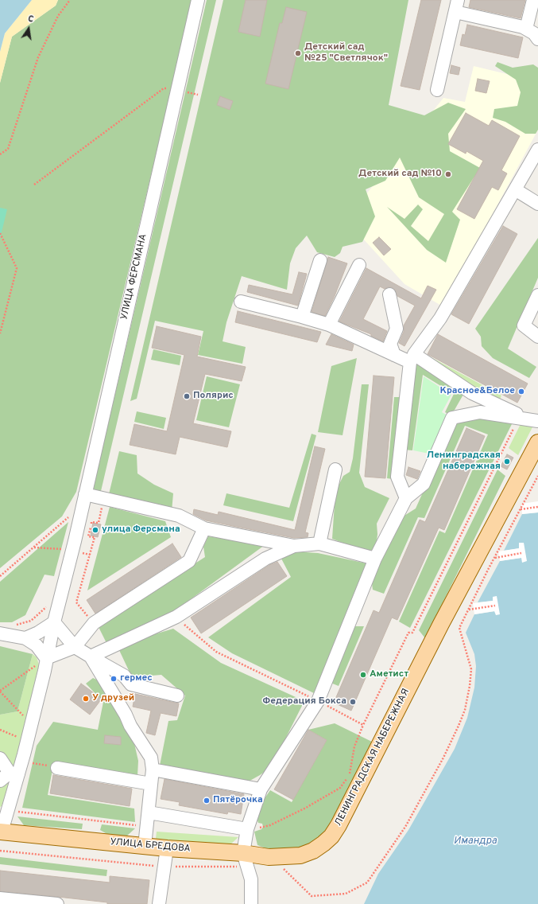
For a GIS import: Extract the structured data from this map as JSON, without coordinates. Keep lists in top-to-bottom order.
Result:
{
  "streets": {
    "main road": ["ЛЕНИНГРАДСКАЯ НАБЕРЕЖНАЯ", "УЛИЦА БРЕДОВА"],
    "street": ["УЛИЦА ФЕРСМАНА"]
  },
  "crossings": [
    ["УЛИЦА ФЕРСМАНА", "УЛИЦА БРЕДОВА"],
    ["ЛЕНИНГРАДСКАЯ НАБЕРЕЖНАЯ", "УЛИЦА БРЕДОВА"]
  ],
  "water": ["Имандра"],
  "places": [
    "Детский сад №25 \"Светлячок\"",
    "Детский сад №10",
    "Красное&Белое",
    "Полярис",
    "Ленинградская набережная",
    "улица Ферсмана",
    "Аметист",
    "гермес",
    "У друзей",
    "Федерация Бокса",
    "Пятёрочка"
  ],
  "north": "top"
}
